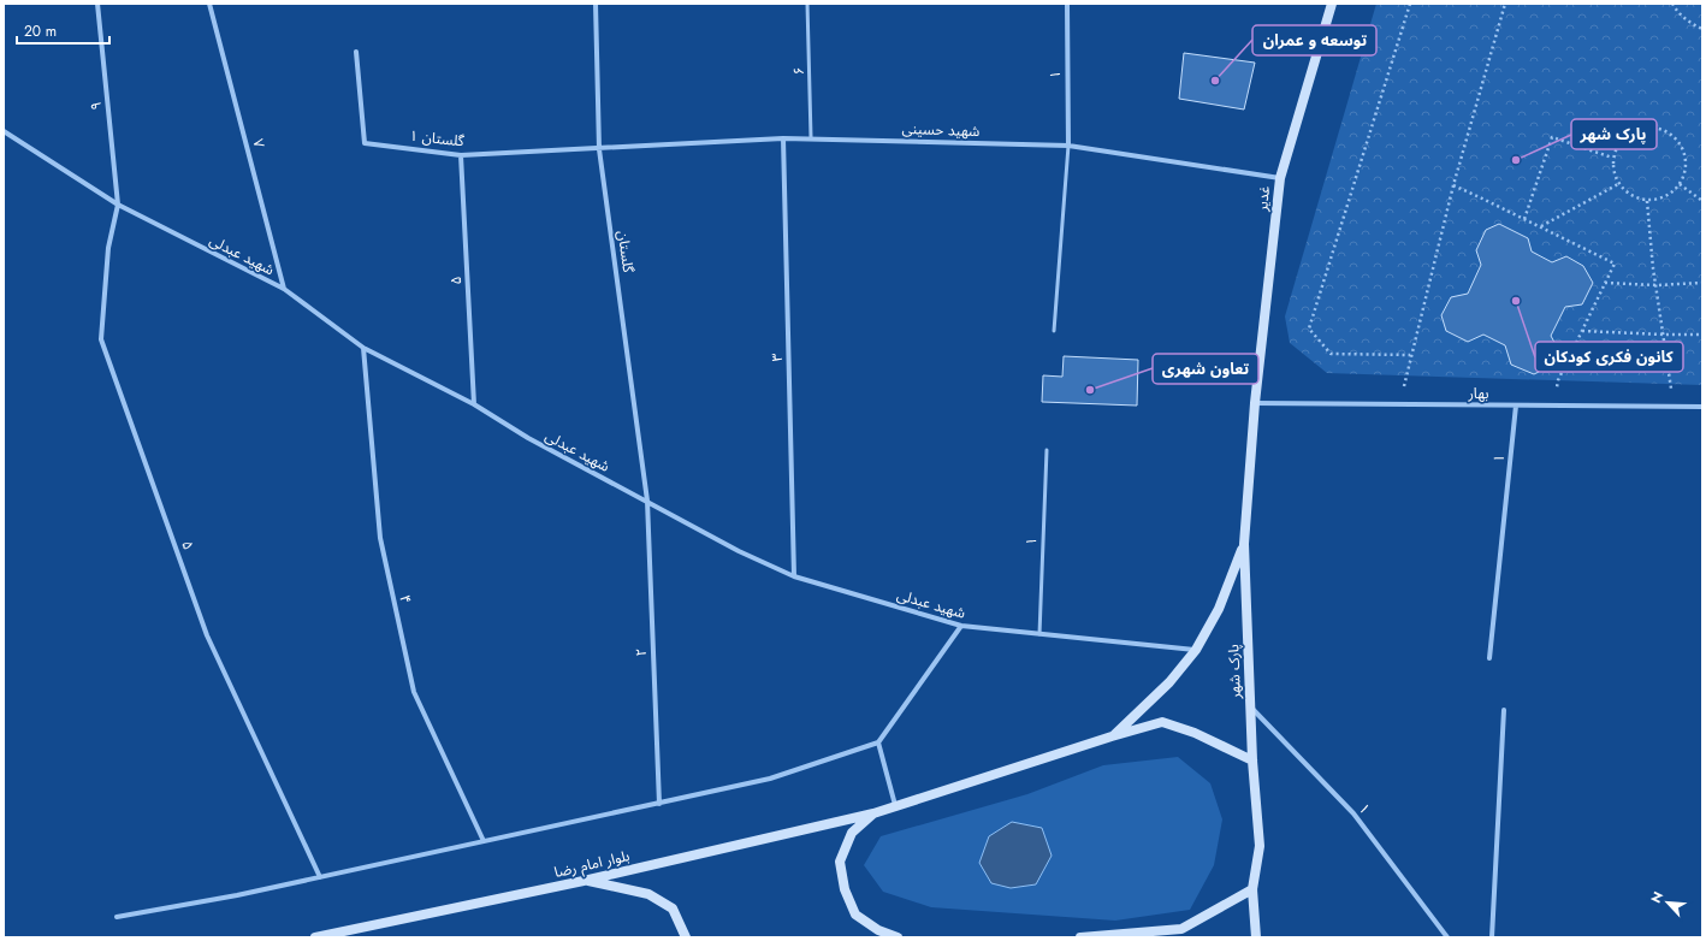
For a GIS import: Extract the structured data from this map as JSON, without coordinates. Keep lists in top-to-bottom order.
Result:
{
  "streets": {
    "main road": ["غدیر", "پارک شهر", "بلوار امام رضا"],
    "street": [
      "۱",
      "۹",
      "شهید حسینی",
      "گلستان ۱",
      "۷",
      "گلستان",
      "شهید عبدلی",
      "۵",
      "۳",
      "بهار",
      "۴",
      "۲"
    ],
    "lane": ["۶"]
  },
  "crossings": [
    ["۶", "شهید حسینی"],
    ["۱", "شهید حسینی"],
    ["۱", "شهید عبدلی"],
    ["۱", "بهار"],
    ["۱", "پارک شهر"],
    ["۹", "شهید عبدلی"],
    ["۹", "۵"],
    ["شهید حسینی", "گلستان ۱"],
    ["شهید حسینی", "غدیر"],
    ["شهید حسینی", "گلستان"],
    ["شهید حسینی", "۳"],
    ["گلستان ۱", "گلستان"],
    ["گلستان ۱", "۵"],
    ["۷", "شهید عبدلی"],
    ["غدیر", "بهار"],
    ["غدیر", "پارک شهر"],
    ["گلستان", "شهید عبدلی"],
    ["گلستان", "۲"],
    ["شهید عبدلی", "۵"],
    ["شهید عبدلی", "۳"],
    ["شهید عبدلی", "۴"],
    ["شهید عبدلی", "۲"],
    ["بهار", "پارک شهر"]
  ],
  "places": [
    "توسعه و عمران",
    "پارک شهر",
    "کانون فکری کودکان",
    "تعاون شهری"
  ],
  "scale_bar": "20 m",
  "north": "top left"
}
